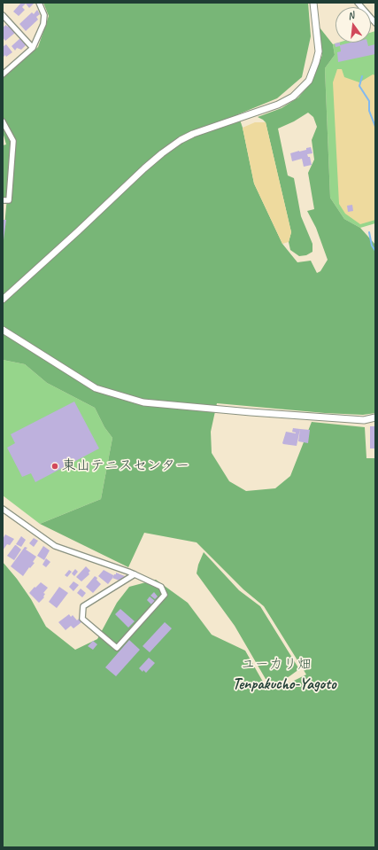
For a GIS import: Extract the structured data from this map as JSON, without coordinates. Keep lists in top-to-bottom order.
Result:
{
  "districts": ["Tenpakucho-Yagoto"],
  "parks": ["ユーカリ畑"],
  "places": ["東山テニスセンター"],
  "north": "top"
}
